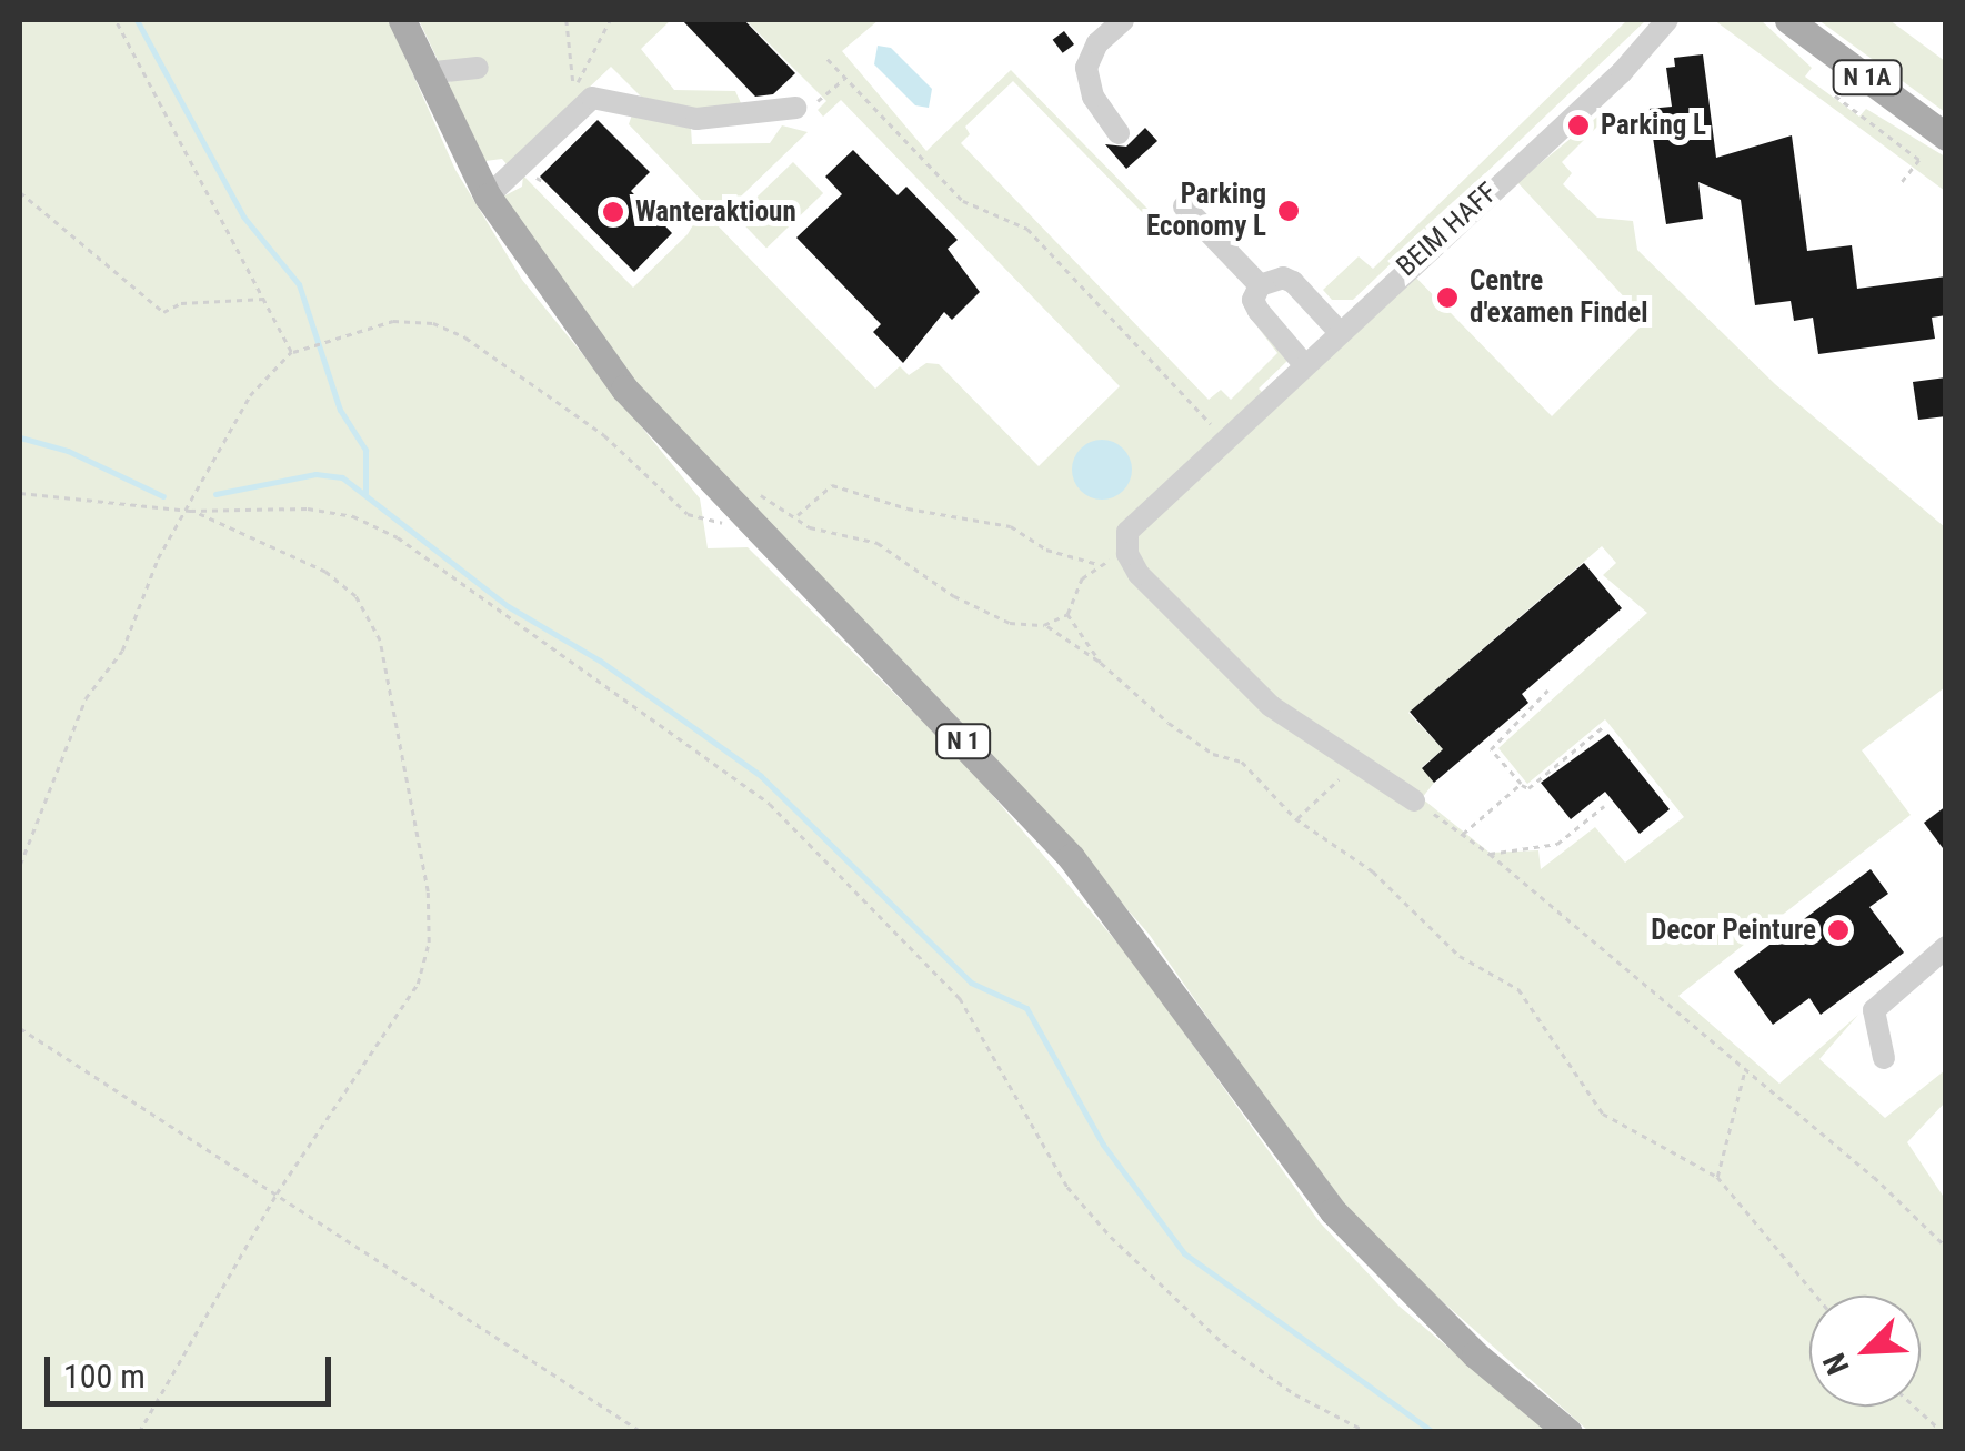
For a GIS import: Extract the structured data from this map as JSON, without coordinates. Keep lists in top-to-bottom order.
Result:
{
  "streets": {
    "main road": ["N 1A", "N 1"],
    "street": ["BEIM HAFF"]
  },
  "places": [
    "Parking L",
    "Parking Economy L",
    "Wanteraktioun",
    "Centre d'examen Findel",
    "Decor Peinture"
  ],
  "scale_bar": "100 m",
  "north": "bottom left"
}
